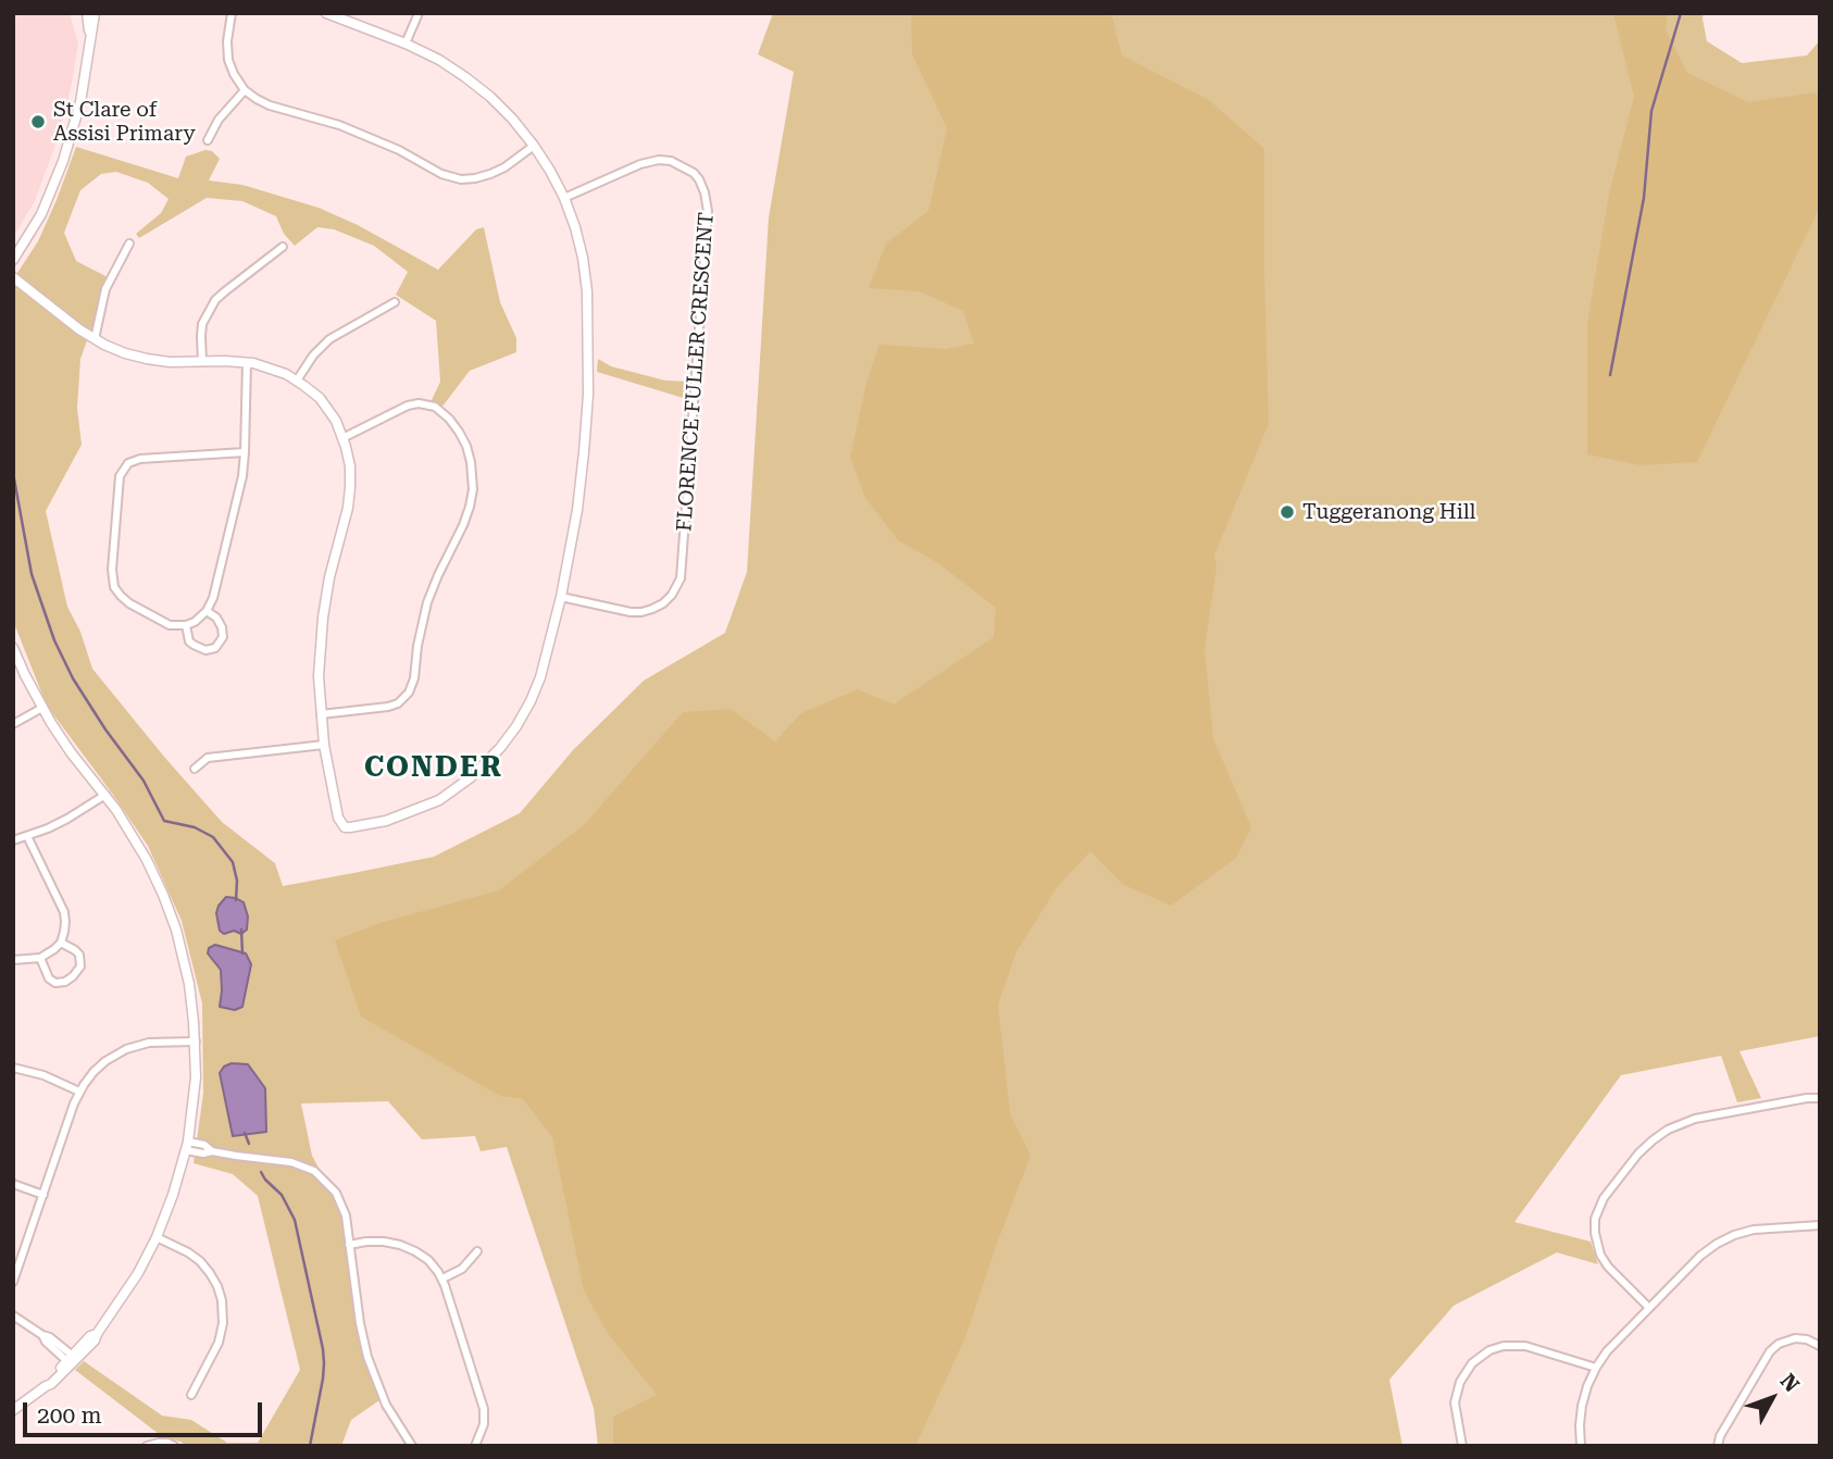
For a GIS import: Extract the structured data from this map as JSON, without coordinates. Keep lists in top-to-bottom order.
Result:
{
  "streets": {
    "street": ["FLORENCE FULLER CRESCENT"]
  },
  "districts": ["CONDER"],
  "places": ["St Clare of Assisi Primary", "Tuggeranong Hill"],
  "scale_bar": "200 m",
  "north": "top right"
}
